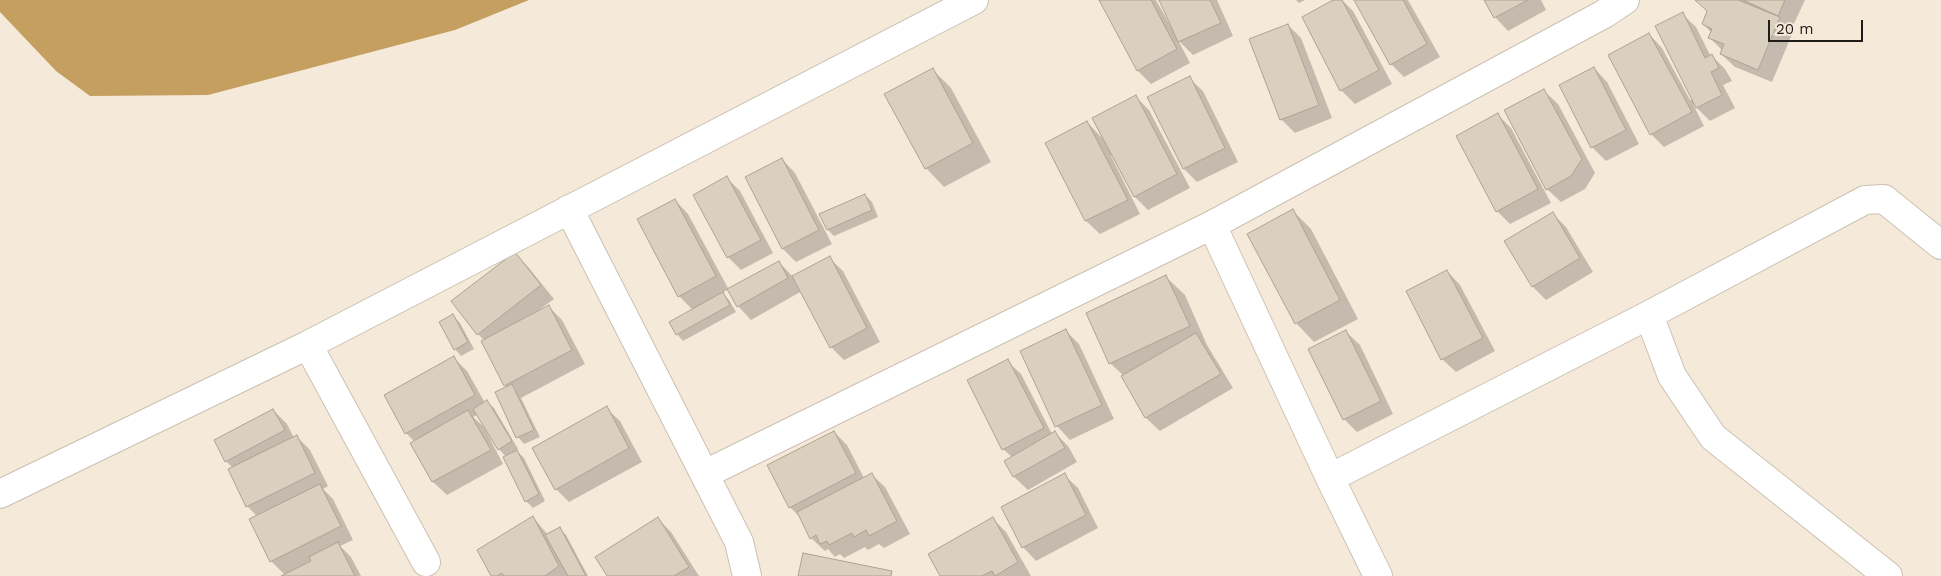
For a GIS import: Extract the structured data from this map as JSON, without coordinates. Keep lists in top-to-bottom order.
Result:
{
  "scale_bar": "20 m"
}
